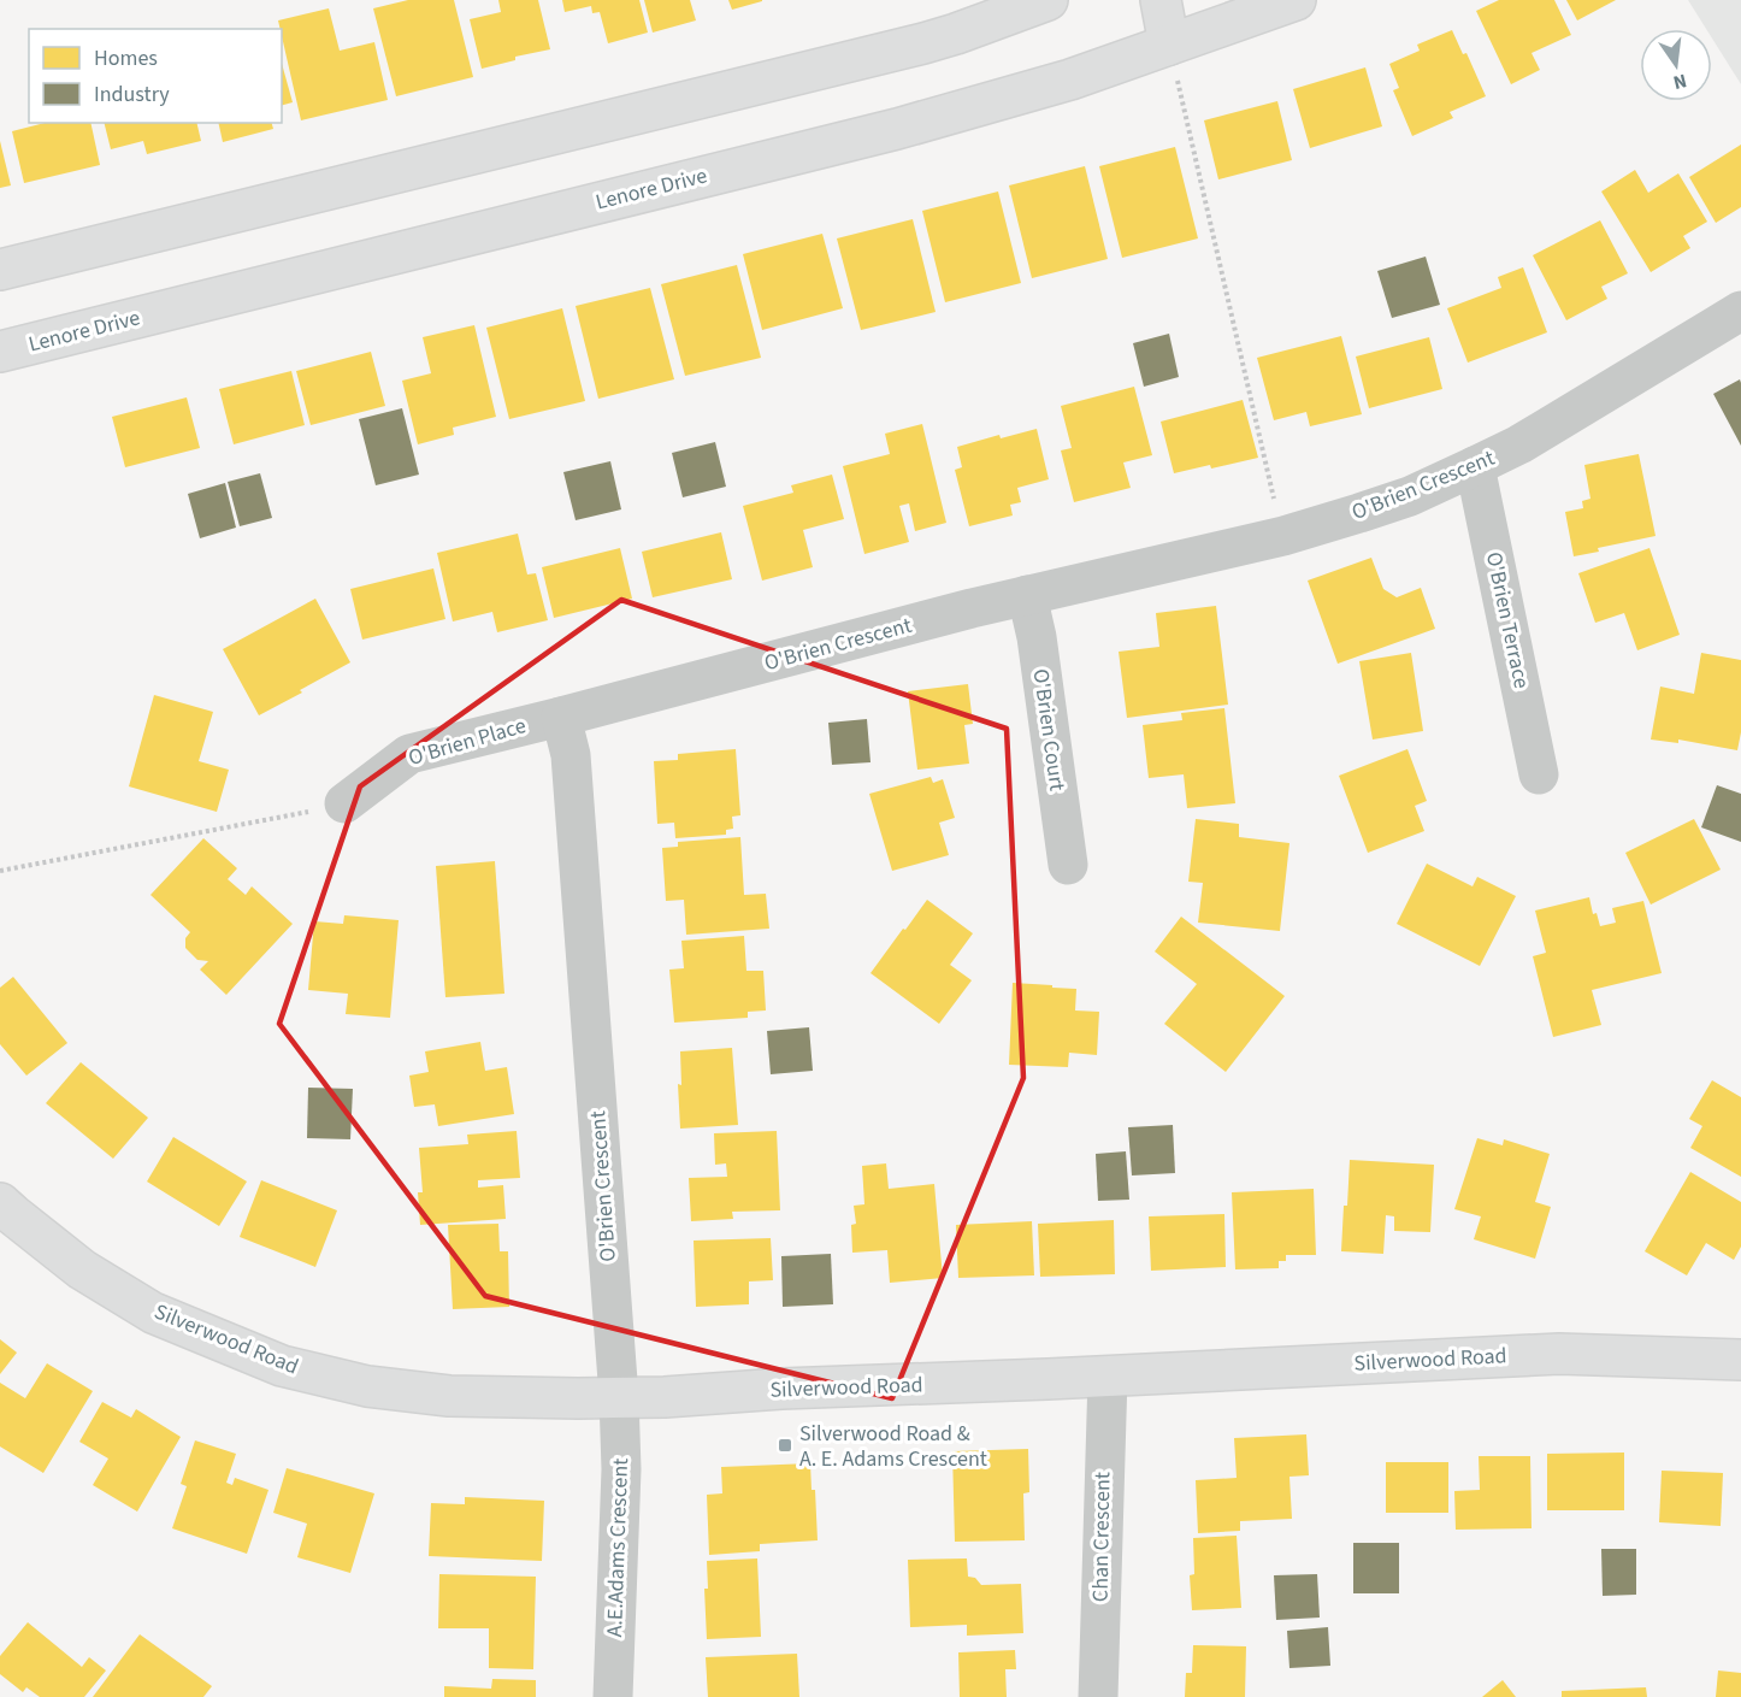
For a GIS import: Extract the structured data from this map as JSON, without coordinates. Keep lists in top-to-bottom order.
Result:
{
  "streets": {
    "main road": ["Lenore Drive", "Silverwood Road"],
    "street": [
      "O'Brien Crescent",
      "O'Brien Terrace",
      "O'Brien Court",
      "O'Brien Place",
      "Chan Crescent",
      "A.E.Adams Crescent"
    ]
  },
  "crossings": [
    ["O'Brien Crescent", "O'Brien Terrace"],
    ["O'Brien Crescent", "O'Brien Court"],
    ["O'Brien Crescent", "O'Brien Place"],
    ["O'Brien Crescent", "Silverwood Road"],
    ["O'Brien Crescent", "A.E.Adams Crescent"],
    ["Silverwood Road", "Chan Crescent"],
    ["Silverwood Road", "A.E.Adams Crescent"]
  ],
  "places": {
    "transit": ["Silverwood Road & A. E. Adams Crescent"]
  },
  "legend": ["Homes", "Industry"],
  "north": "bottom"
}
